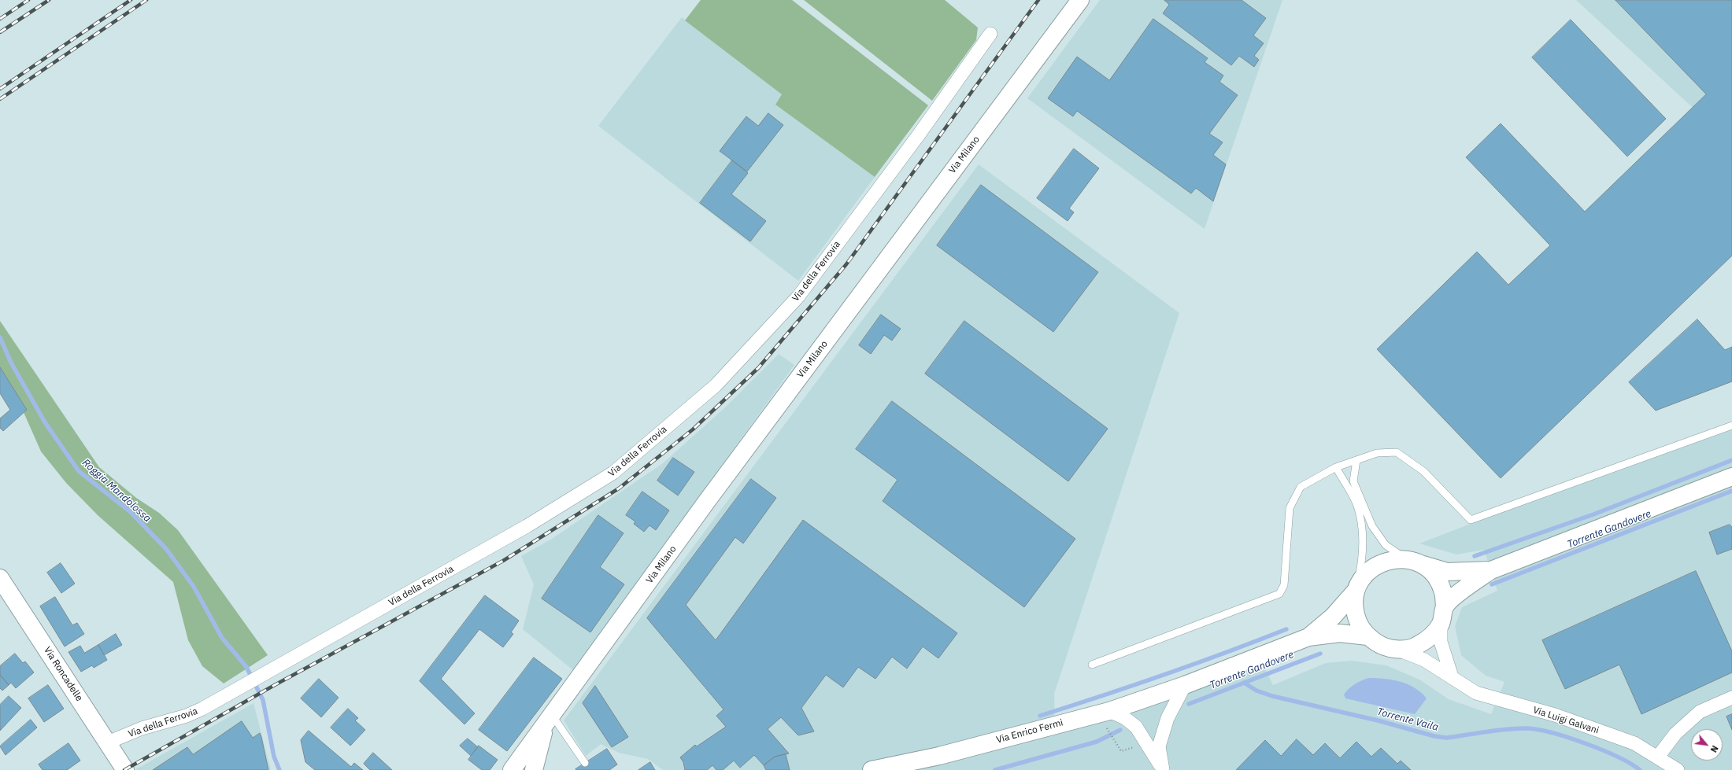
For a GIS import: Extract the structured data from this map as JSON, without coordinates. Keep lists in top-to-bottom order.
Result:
{
  "streets": {
    "main road": ["Via Milano", "Via Roncadelle", "Via Enrico Fermi"],
    "street": ["Via della Ferrovia", "Via Luigi Galvani"]
  },
  "crossings": [
    ["Via della Ferrovia", "Via Roncadelle"]
  ],
  "water": ["Roggia Mandolossa", "Torrente Gandovere", "Torrente Vaila"],
  "north": "bottom right"
}
